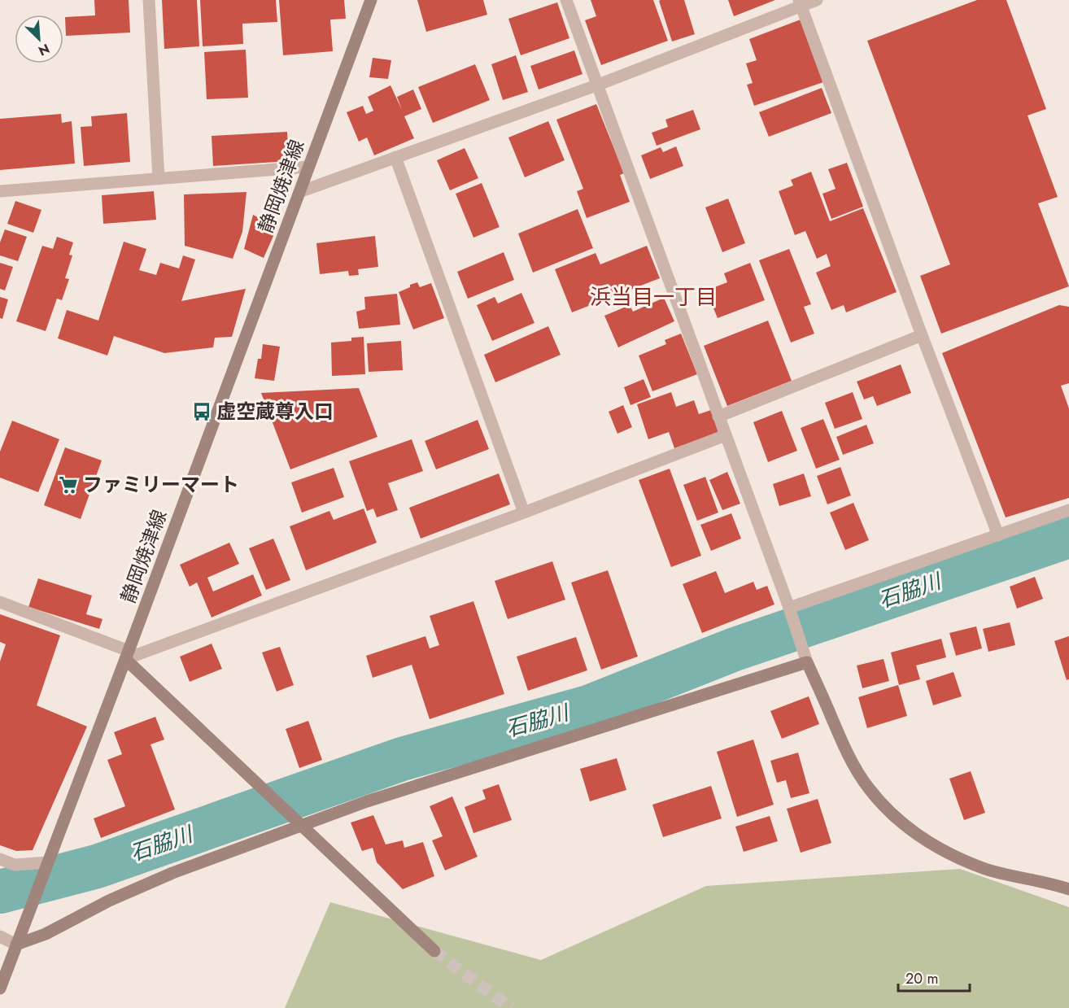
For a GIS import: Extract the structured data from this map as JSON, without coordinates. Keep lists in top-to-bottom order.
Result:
{
  "streets": {
    "street": ["静岡焼津線"]
  },
  "districts": ["浜当目一丁目"],
  "water": ["石脇川"],
  "places": {
    "bus stop": ["虚空蔵尊入口"],
    "supermarket": ["ファミリーマート"]
  },
  "scale_bar": "20 m",
  "north": "bottom right"
}
